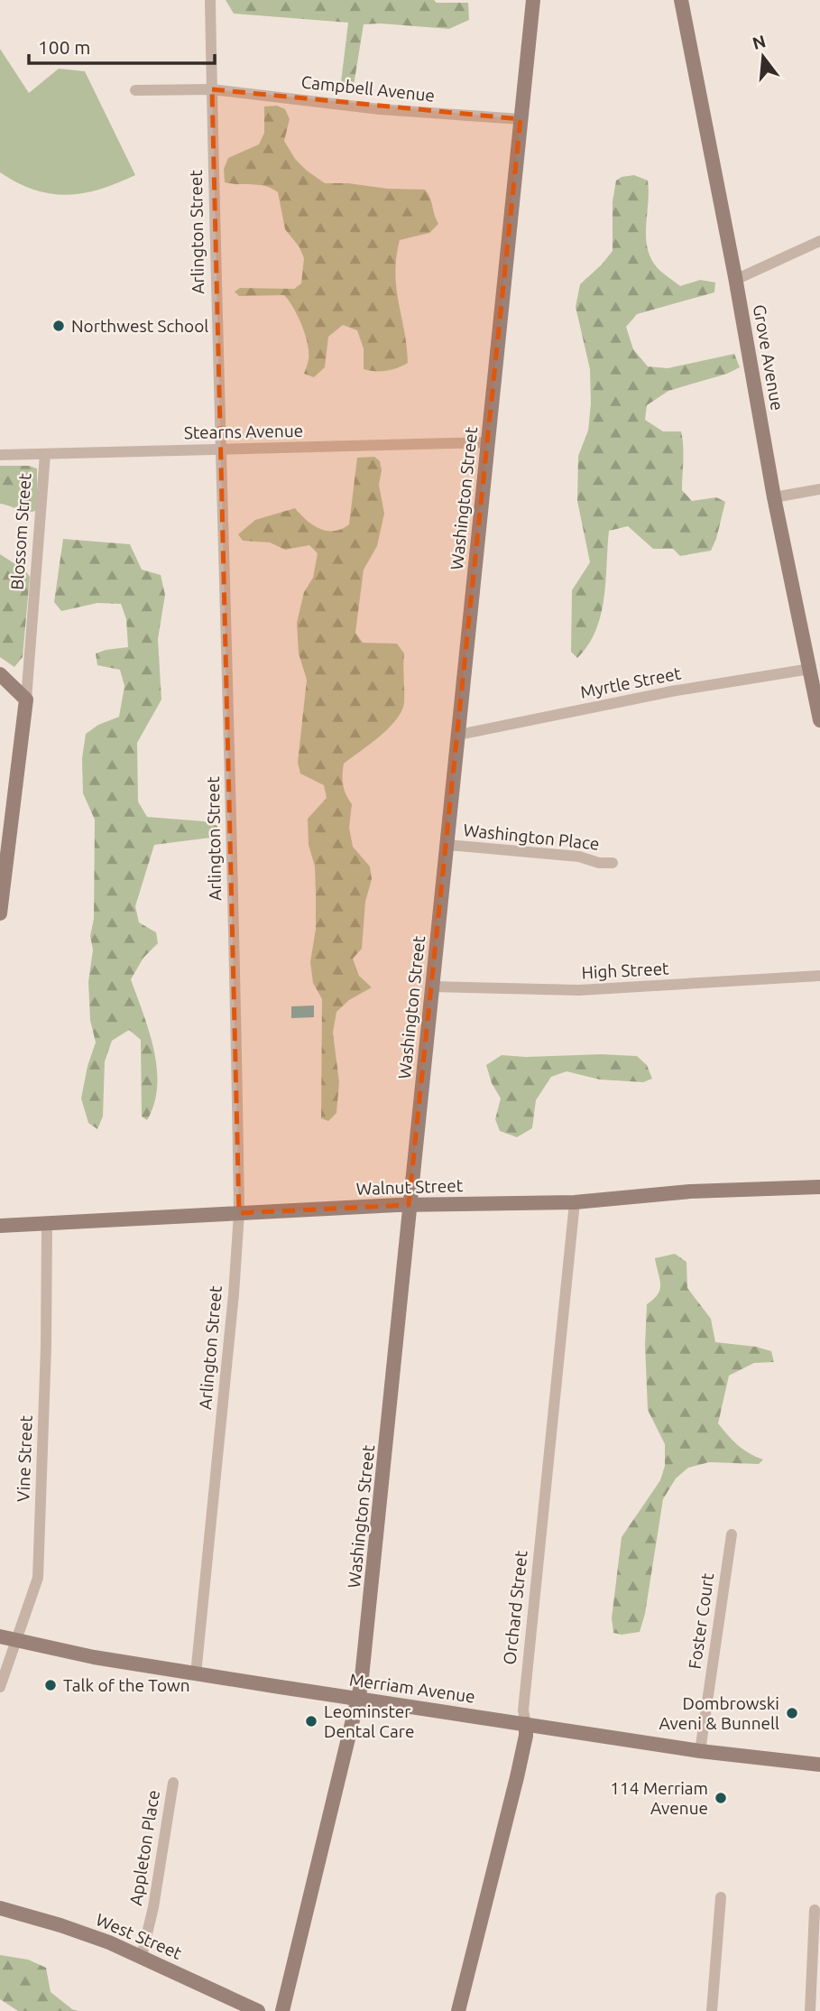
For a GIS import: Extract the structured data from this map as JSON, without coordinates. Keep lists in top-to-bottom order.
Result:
{
  "streets": {
    "street": [
      "Campbell Avenue",
      "Arlington Street",
      "Grove Avenue",
      "Stearns Avenue",
      "Washington Street",
      "Blossom Street",
      "Myrtle Street",
      "Washington Place",
      "High Street",
      "Walnut Street",
      "Vine Street",
      "Orchard Street",
      "Foster Court",
      "Merriam Avenue",
      "Appleton Place",
      "West Street"
    ]
  },
  "crossings": [
    ["Campbell Avenue", "Arlington Street"],
    ["Campbell Avenue", "Washington Street"],
    ["Arlington Street", "Stearns Avenue"],
    ["Arlington Street", "Walnut Street"],
    ["Arlington Street", "Merriam Avenue"],
    ["Grove Avenue", "Myrtle Street"],
    ["Stearns Avenue", "Washington Street"],
    ["Stearns Avenue", "Blossom Street"],
    ["Washington Street", "Myrtle Street"],
    ["Washington Street", "Washington Place"],
    ["Washington Street", "High Street"],
    ["Washington Street", "Walnut Street"],
    ["Washington Street", "Merriam Avenue"],
    ["Walnut Street", "Vine Street"],
    ["Walnut Street", "Orchard Street"],
    ["Vine Street", "Merriam Avenue"],
    ["Orchard Street", "Merriam Avenue"],
    ["Foster Court", "Merriam Avenue"],
    ["Appleton Place", "West Street"]
  ],
  "places": [
    "Northwest School",
    "Talk of the Town",
    "Dombrowski Aveni & Bunnell",
    "Leominster Dental Care",
    "114 Merriam Avenue"
  ],
  "scale_bar": "100 m",
  "north": "top"
}
